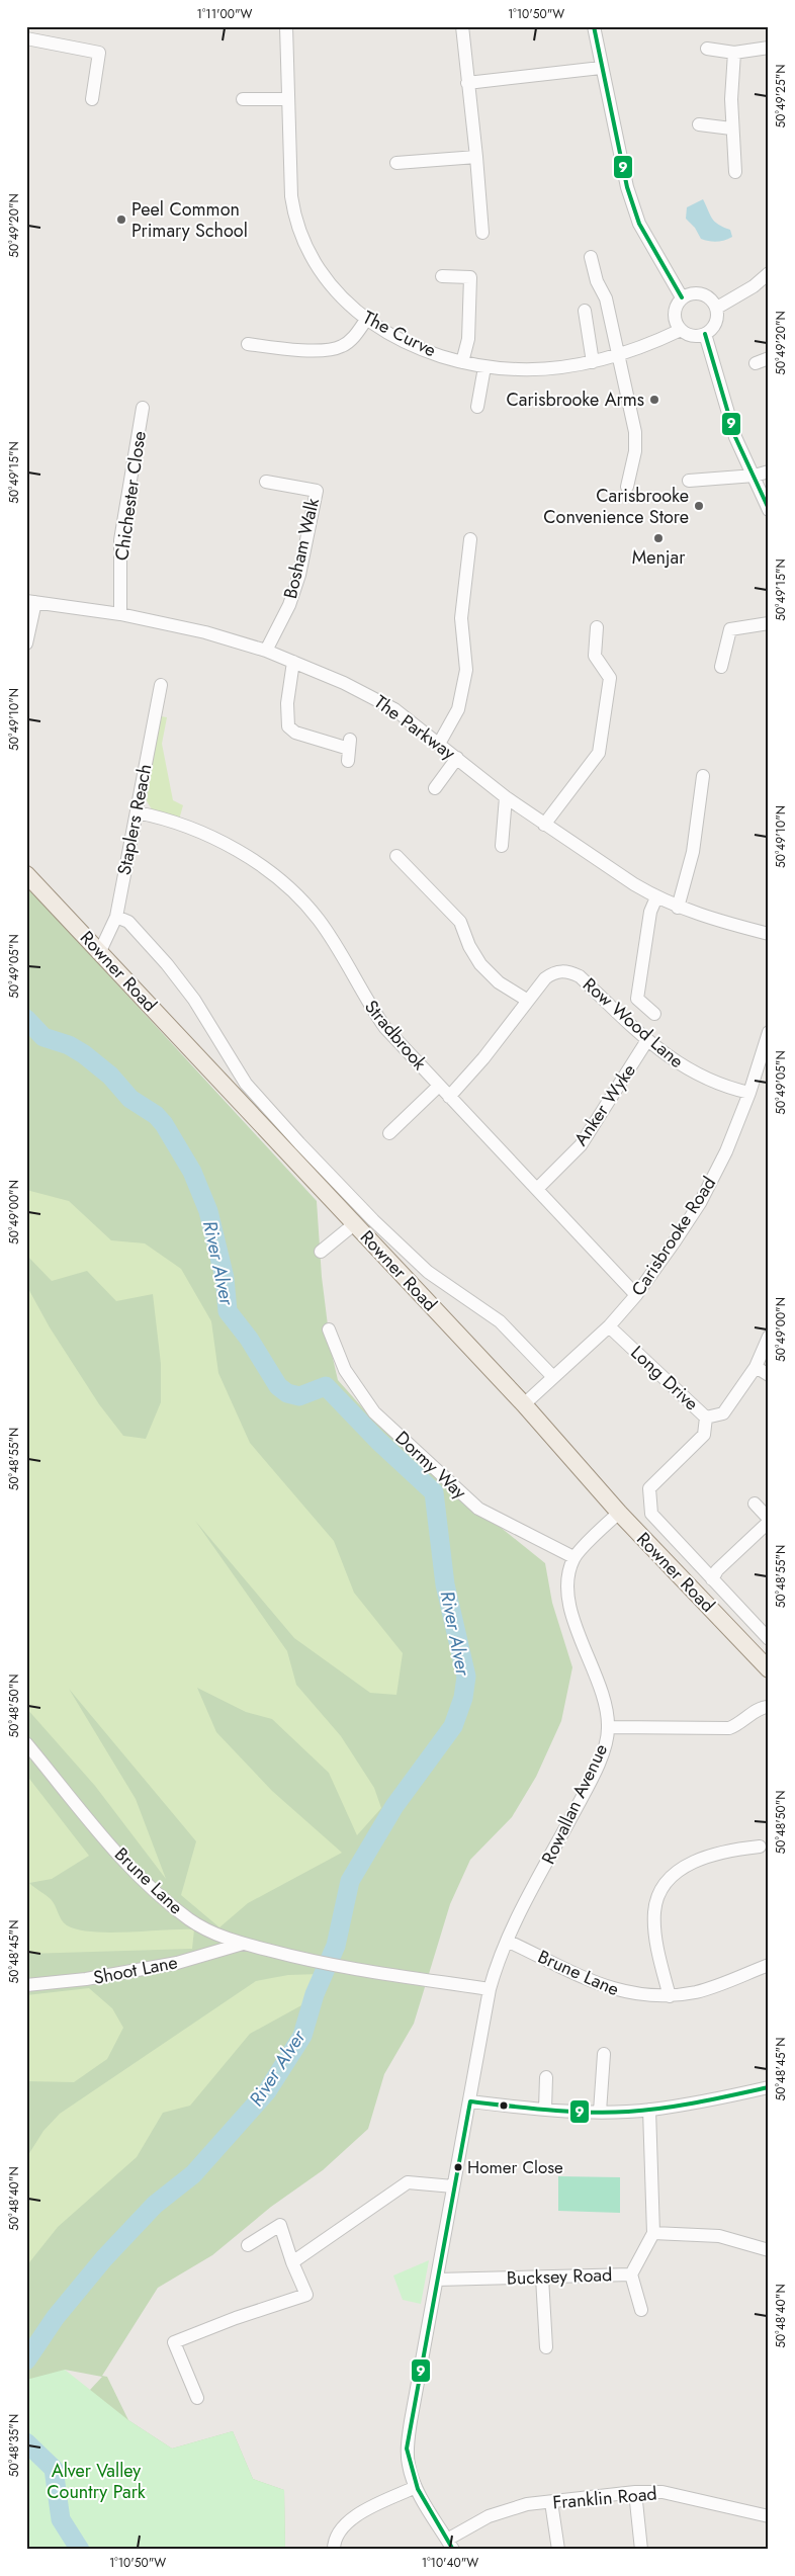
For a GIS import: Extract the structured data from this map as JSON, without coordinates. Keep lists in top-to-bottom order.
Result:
{
  "streets": {
    "main road": ["Rowner Road"],
    "street": [
      "The Curve",
      "Chichester Close",
      "Bosham Walk",
      "The Parkway",
      "Staplers Reach",
      "Row Wood Lane",
      "Stradbrook",
      "Anker Wyke",
      "Carisbrooke Road",
      "Long Drive",
      "Dormy Way",
      "Rowallan Avenue",
      "Brune Lane",
      "Shoot Lane",
      "Bucksey Road",
      "Franklin Road"
    ]
  },
  "crossings": [
    ["Chichester Close", "The Parkway"],
    ["Bosham Walk", "The Parkway"],
    ["Staplers Reach", "Rowner Road"],
    ["Staplers Reach", "Stradbrook"],
    ["Rowner Road", "Carisbrooke Road"],
    ["Row Wood Lane", "Stradbrook"],
    ["Row Wood Lane", "Anker Wyke"],
    ["Row Wood Lane", "Carisbrooke Road"],
    ["Stradbrook", "Anker Wyke"],
    ["Stradbrook", "Carisbrooke Road"],
    ["Carisbrooke Road", "Long Drive"],
    ["Dormy Way", "Rowallan Avenue"],
    ["Rowallan Avenue", "Brune Lane"],
    ["Rowallan Avenue", "Bucksey Road"],
    ["Rowallan Avenue", "Franklin Road"],
    ["Brune Lane", "Shoot Lane"]
  ],
  "water": ["River Alver"],
  "parks": ["Alver Valley Country Park"],
  "places": [
    "Peel Common Primary School",
    "Carisbrooke Arms",
    "Carisbrooke Convenience Store",
    "Menjar",
    "Homer Close"
  ],
  "lines": ["transit line 9"],
  "coordinates": [
    "1°11'00\"W",
    "1°10'50\"W",
    "50°49'25\"N",
    "50°49'20\"N",
    "50°49'15\"N",
    "50°49'10\"N",
    "50°49'05\"N",
    "50°49'00\"N",
    "50°48'55\"N",
    "50°48'50\"N",
    "50°48'45\"N",
    "50°48'40\"N",
    "50°48'35\"N",
    "1°10'40\"W"
  ]
}
